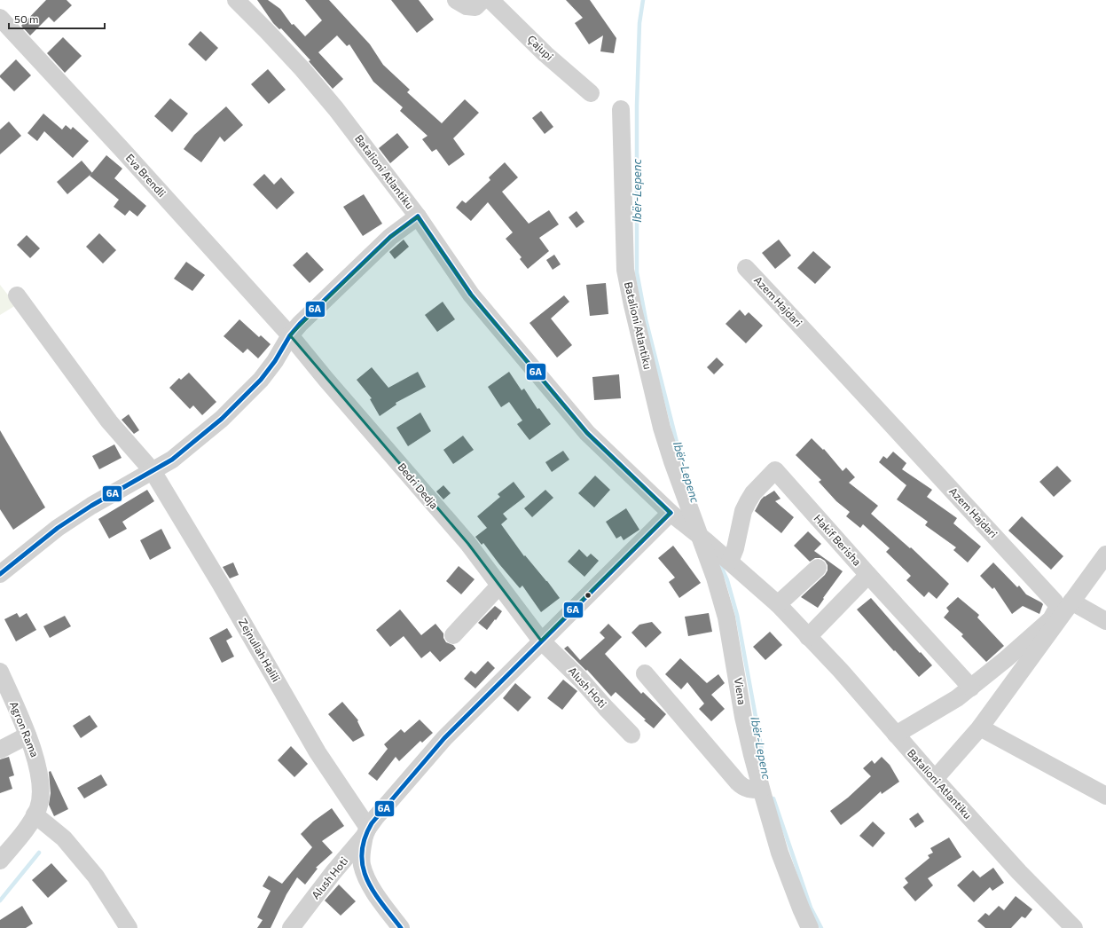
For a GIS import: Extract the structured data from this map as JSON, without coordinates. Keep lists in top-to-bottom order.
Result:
{
  "streets": {
    "street": [
      "Çajupi",
      "Batalioni Atlantiku",
      "Eva Brendli",
      "Azem Hajdari",
      "Bedri Dedja",
      "Hakif Berisha",
      "Zejnullah Halili",
      "Alush Hoti",
      "Viena",
      "Agron Rama"
    ]
  },
  "crossings": [
    ["Batalioni Atlantiku", "Azem Hajdari"],
    ["Batalioni Atlantiku", "Hakif Berisha"],
    ["Batalioni Atlantiku", "Alush Hoti"],
    ["Batalioni Atlantiku", "Viena"],
    ["Eva Brendli", "Bedri Dedja"],
    ["Azem Hajdari", "Hakif Berisha"],
    ["Bedri Dedja", "Alush Hoti"],
    ["Zejnullah Halili", "Alush Hoti"]
  ],
  "water": ["Ibër-Lepenc"],
  "lines": ["transit line 6A"],
  "scale_bar": "50 m"
}
